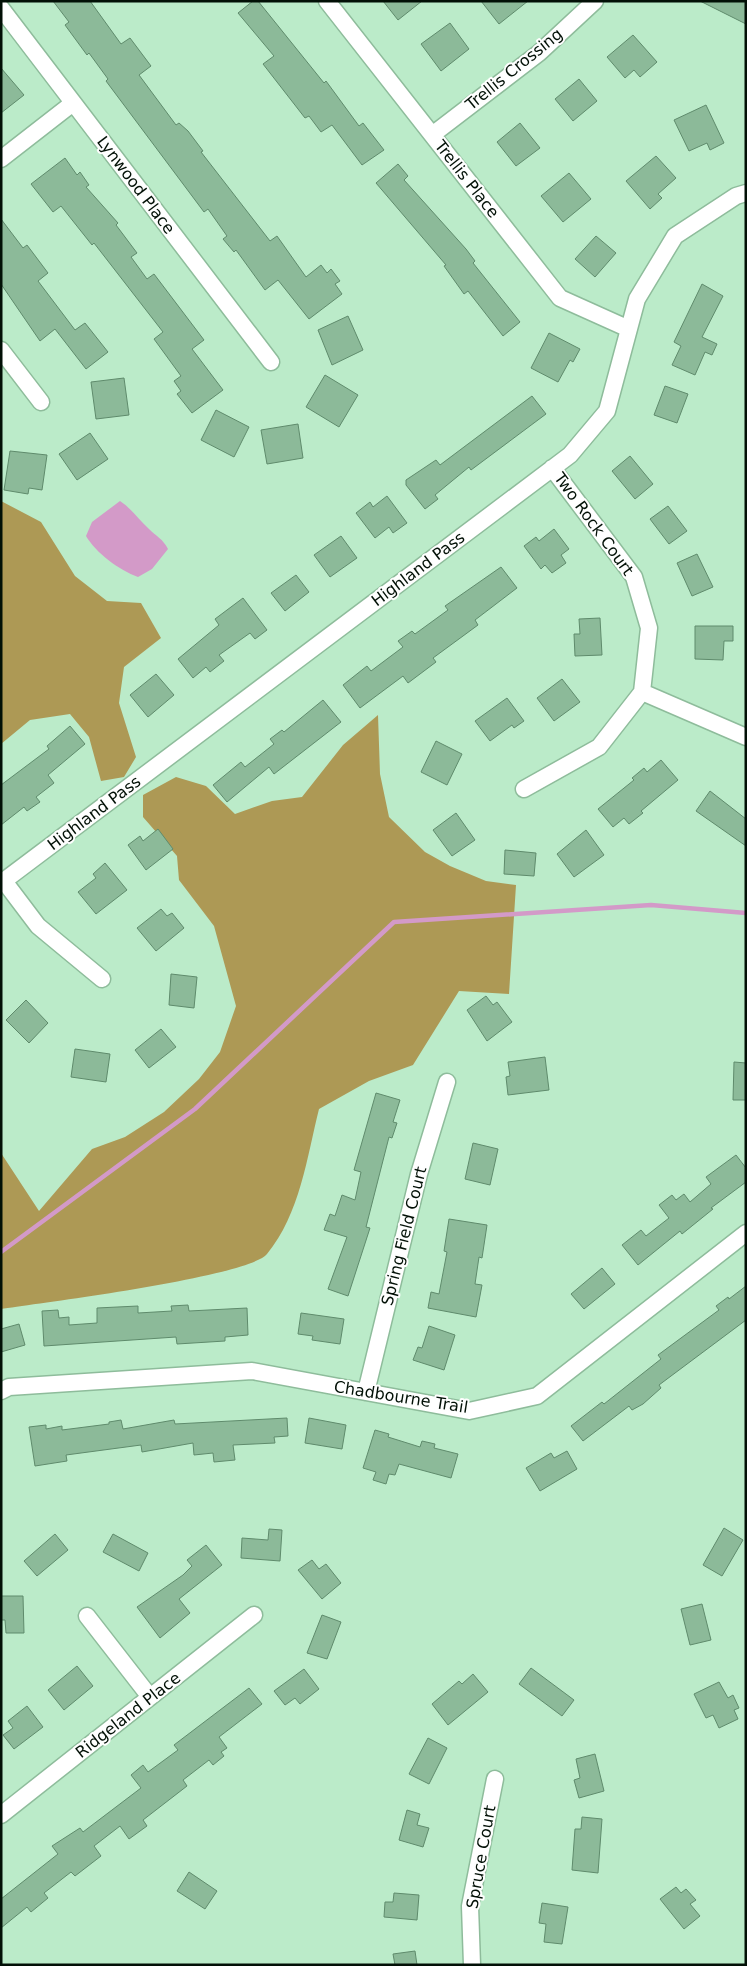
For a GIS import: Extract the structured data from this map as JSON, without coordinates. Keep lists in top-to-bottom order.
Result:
{
  "streets": {
    "street": [
      "Trellis Crossing",
      "Trellis Place",
      "Lynwood Place",
      "Two Rock Court",
      "Highland Pass",
      "Spring Field Court",
      "Chadbourne Trail",
      "Ridgeland Place",
      "Spruce Court"
    ]
  },
  "crossings": [
    ["Trellis Crossing", "Trellis Place"],
    ["Trellis Place", "Highland Pass"],
    ["Two Rock Court", "Highland Pass"],
    ["Spring Field Court", "Chadbourne Trail"]
  ]
}
